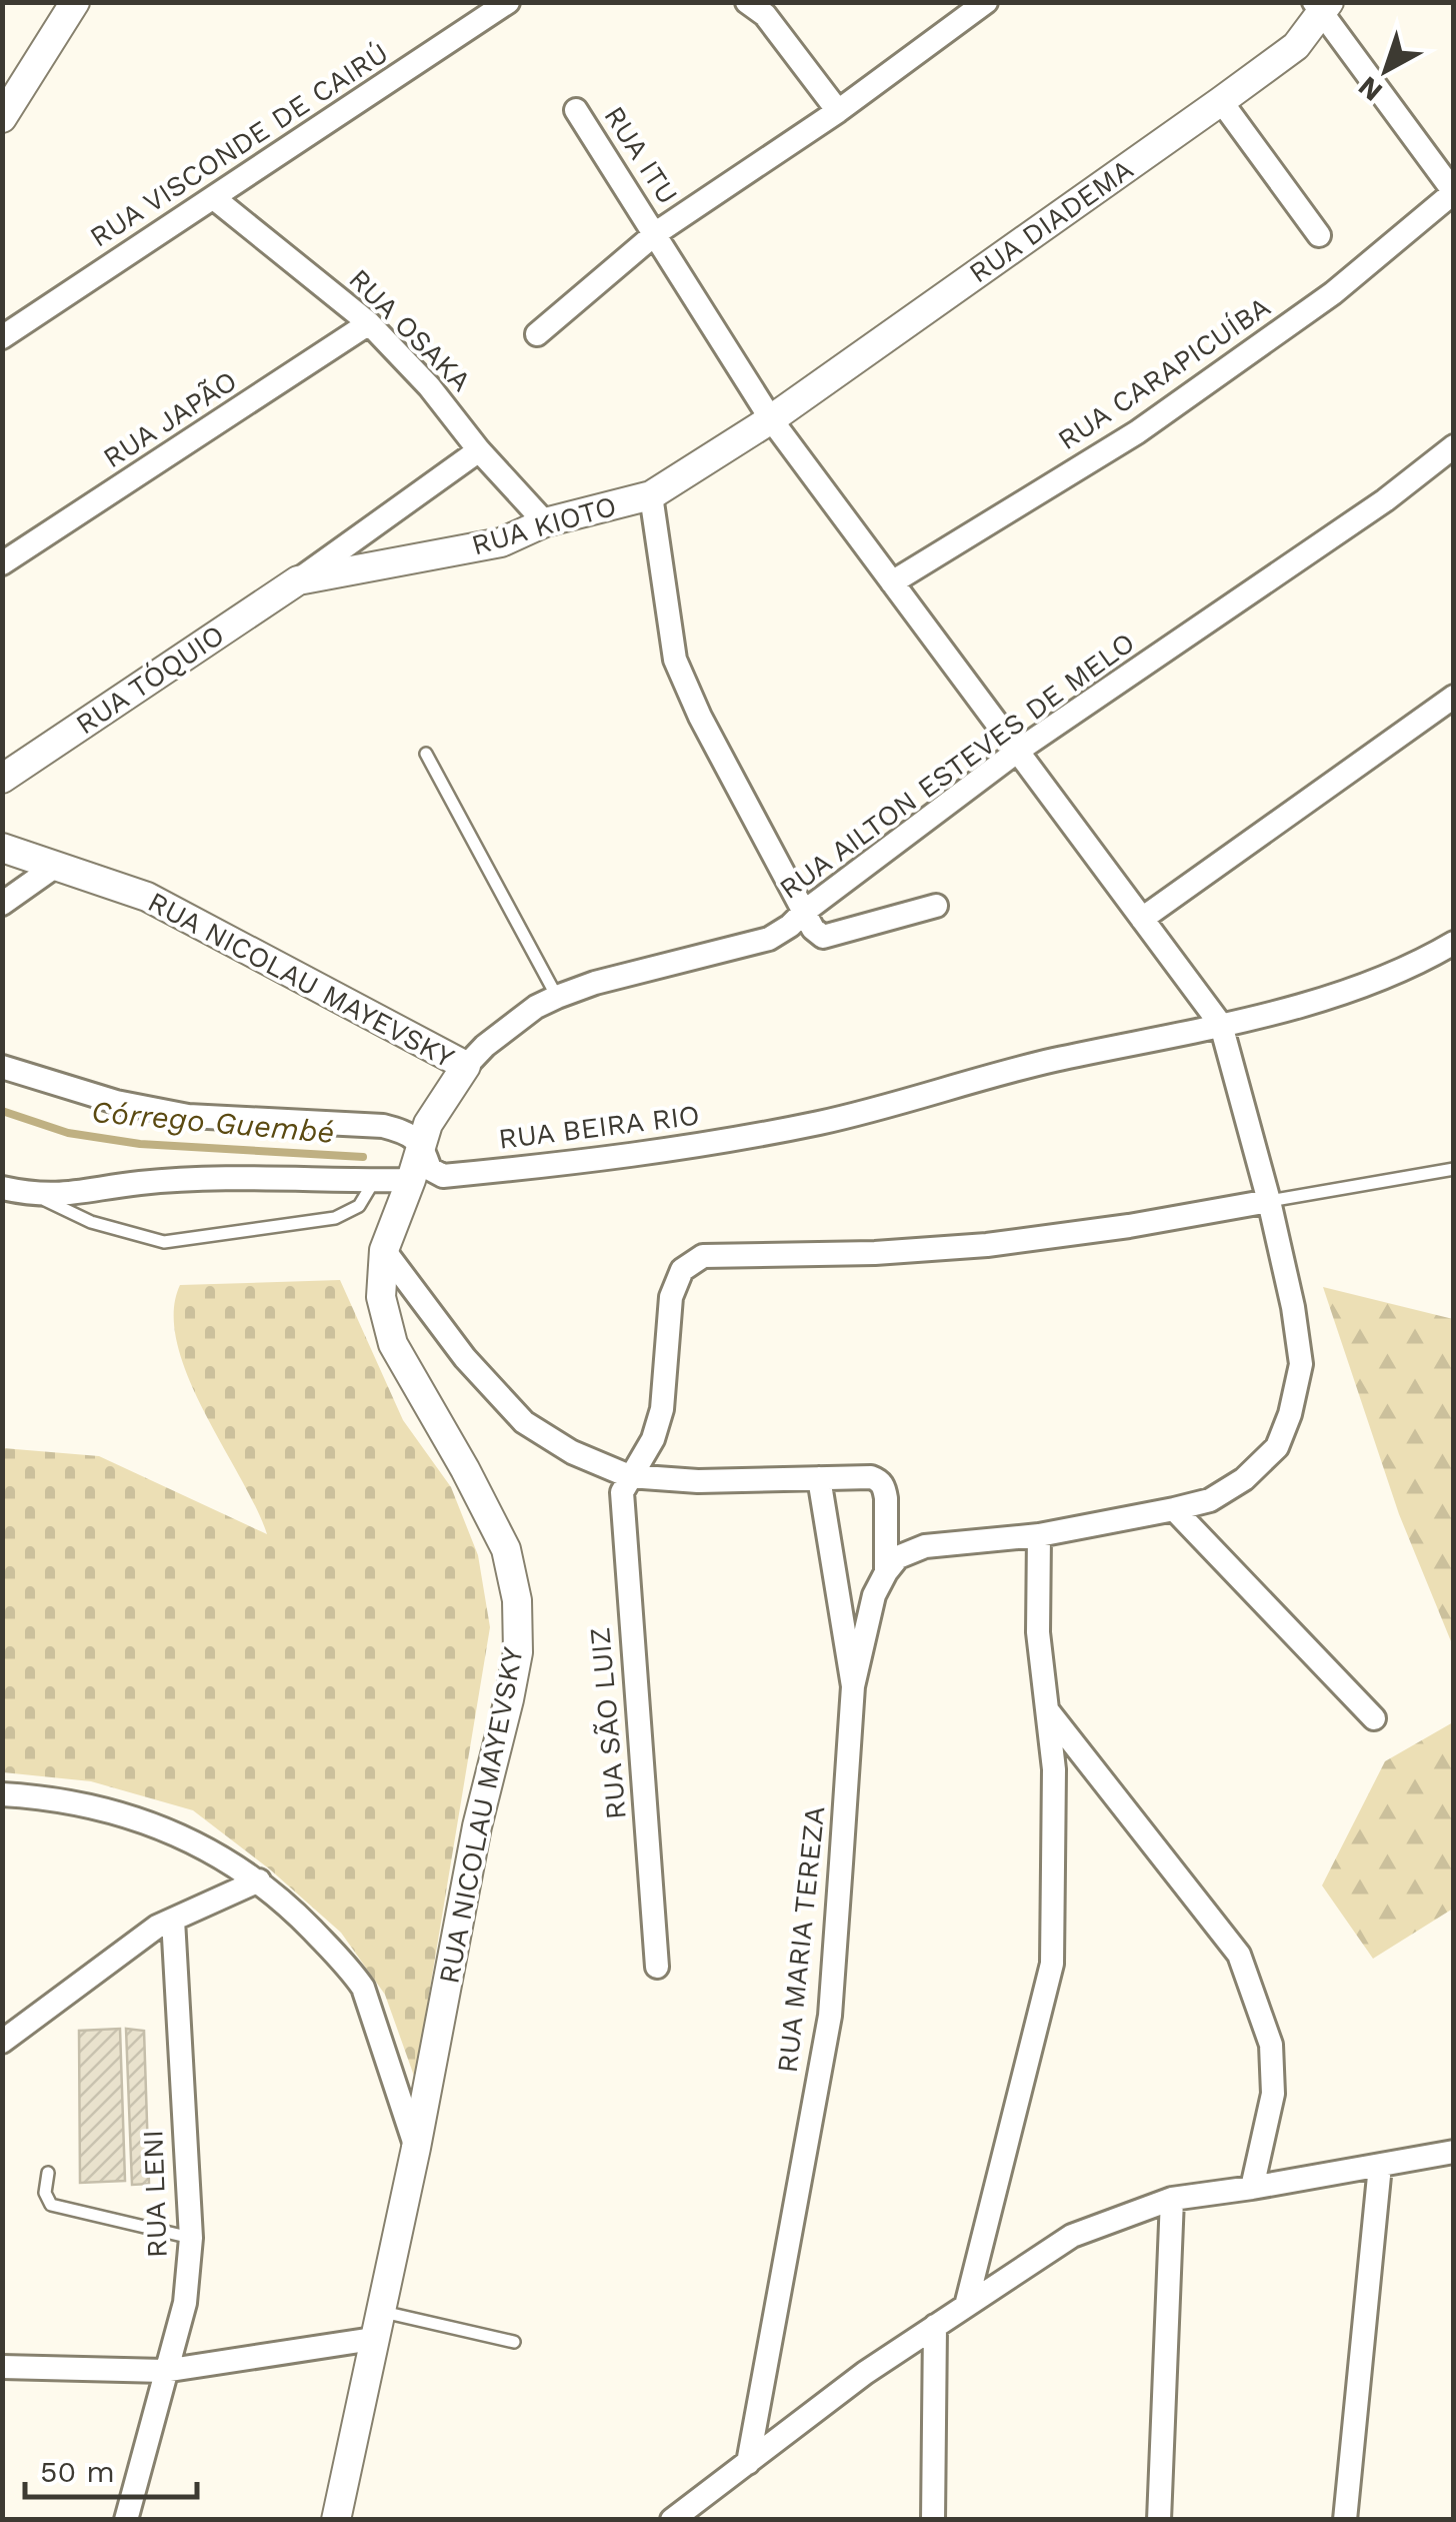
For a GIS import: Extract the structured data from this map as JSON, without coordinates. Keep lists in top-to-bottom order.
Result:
{
  "streets": {
    "street": [
      "RUA VISCONDE DE CAIRÚ",
      "RUA ITU",
      "RUA DIADEMA",
      "RUA OSAKA",
      "RUA CARAPICUÍBA",
      "RUA JAPÃO",
      "RUA KIOTO",
      "RUA TÓQUIO",
      "RUA AILTON ESTEVES DE MELO",
      "RUA NICOLAU MAYEVSKY",
      "RUA BEIRA RIO",
      "RUA SÃO LUIZ",
      "RUA MARIA TEREZA",
      "RUA LENI"
    ]
  },
  "crossings": [
    ["RUA VISCONDE DE CAIRÚ", "RUA OSAKA"],
    ["RUA ITU", "RUA DIADEMA"],
    ["RUA ITU", "RUA CARAPICUÍBA"],
    ["RUA ITU", "RUA KIOTO"],
    ["RUA ITU", "RUA AILTON ESTEVES DE MELO"],
    ["RUA ITU", "RUA BEIRA RIO"],
    ["RUA DIADEMA", "RUA KIOTO"],
    ["RUA OSAKA", "RUA JAPÃO"],
    ["RUA OSAKA", "RUA KIOTO"],
    ["RUA KIOTO", "RUA TÓQUIO"],
    ["RUA AILTON ESTEVES DE MELO", "RUA NICOLAU MAYEVSKY"],
    ["RUA NICOLAU MAYEVSKY", "RUA BEIRA RIO"]
  ],
  "water": ["Córrego Guembé"],
  "scale_bar": "50 m",
  "north": "bottom left"
}
